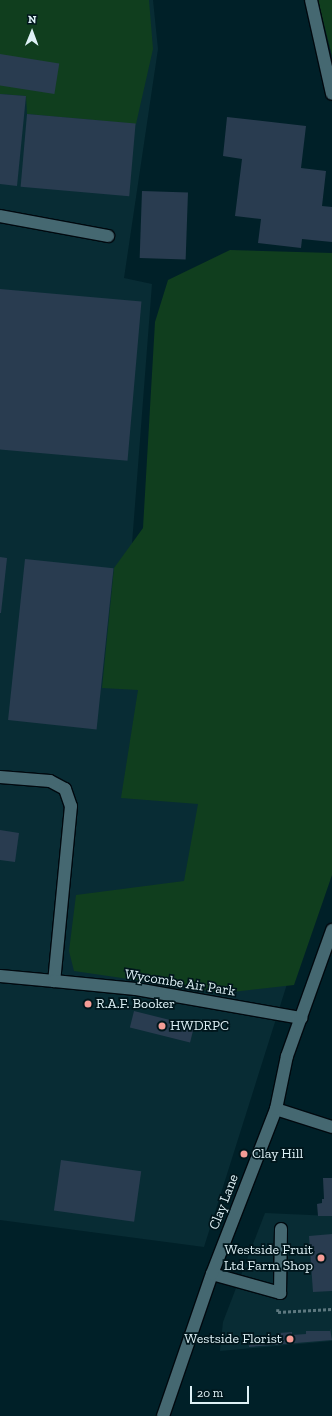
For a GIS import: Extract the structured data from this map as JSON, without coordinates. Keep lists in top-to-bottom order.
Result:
{
  "streets": {
    "street": ["Wycombe Air Park", "Clay Lane"]
  },
  "crossings": [
    ["Wycombe Air Park", "Clay Lane"]
  ],
  "places": [
    "R.A.F. Booker",
    "HWDRPC",
    "Clay Hill",
    "Westside Fruit Ltd Farm Shop",
    "Westside Florist"
  ],
  "scale_bar": "20 m",
  "north": "top"
}
